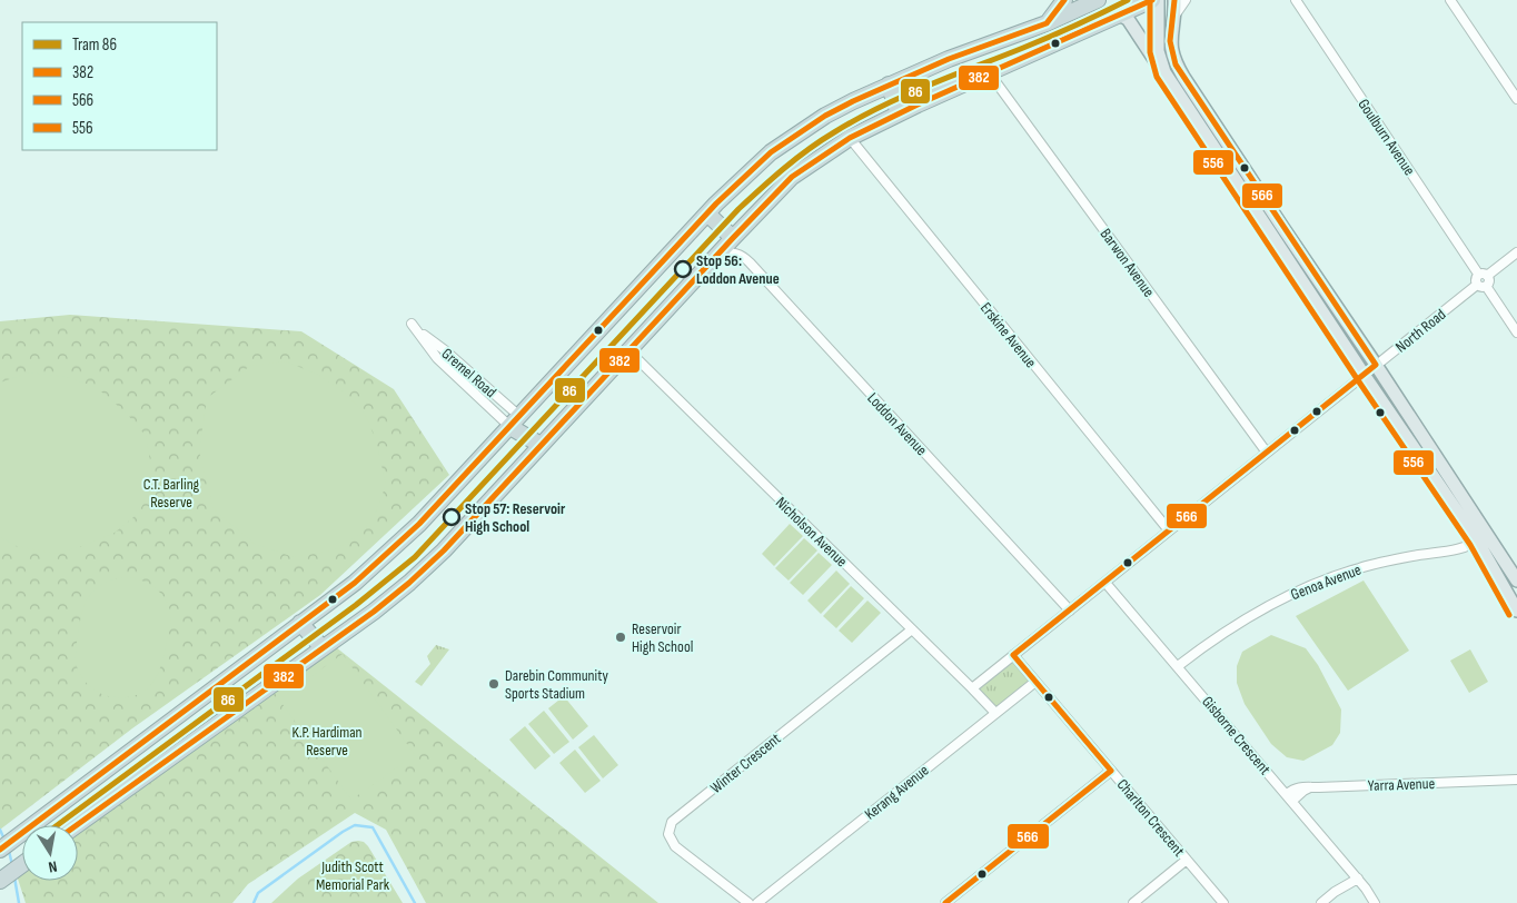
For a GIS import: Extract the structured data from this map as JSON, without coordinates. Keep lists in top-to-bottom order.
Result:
{
  "streets": {
    "street": [
      "Goulburn Avenue",
      "Barwon Avenue",
      "North Road",
      "Erskine Avenue",
      "Gremel Road",
      "Loddon Avenue",
      "Nicholson Avenue",
      "Genoa Avenue",
      "Gisborne Crescent",
      "Winter Crescent",
      "Yarra Avenue",
      "Kerang Avenue",
      "Charlton Crescent"
    ]
  },
  "crossings": [
    ["Barwon Avenue", "North Road"],
    ["North Road", "Erskine Avenue"],
    ["North Road", "Loddon Avenue"],
    ["North Road", "Nicholson Avenue"],
    ["North Road", "Gisborne Crescent"],
    ["North Road", "Charlton Crescent"],
    ["Nicholson Avenue", "Winter Crescent"],
    ["Nicholson Avenue", "Kerang Avenue"],
    ["Genoa Avenue", "Gisborne Crescent"],
    ["Gisborne Crescent", "Yarra Avenue"],
    ["Kerang Avenue", "Charlton Crescent"]
  ],
  "parks": ["C.T. Barling Reserve", "K.P. Hardiman Reserve", "Judith Scott Memorial Park"],
  "places": [
    "Stop 56: Loddon Avenue",
    "Stop 57: Reservoir High School",
    "Reservoir High School",
    "Darebin Community Sports Stadium"
  ],
  "lines": [
    "tram line 86",
    "transit line 382",
    "transit line 566",
    "transit line 556"
  ],
  "legend": [
    "Tram 86",
    "382",
    "566",
    "556"
  ],
  "north": "bottom"
}
